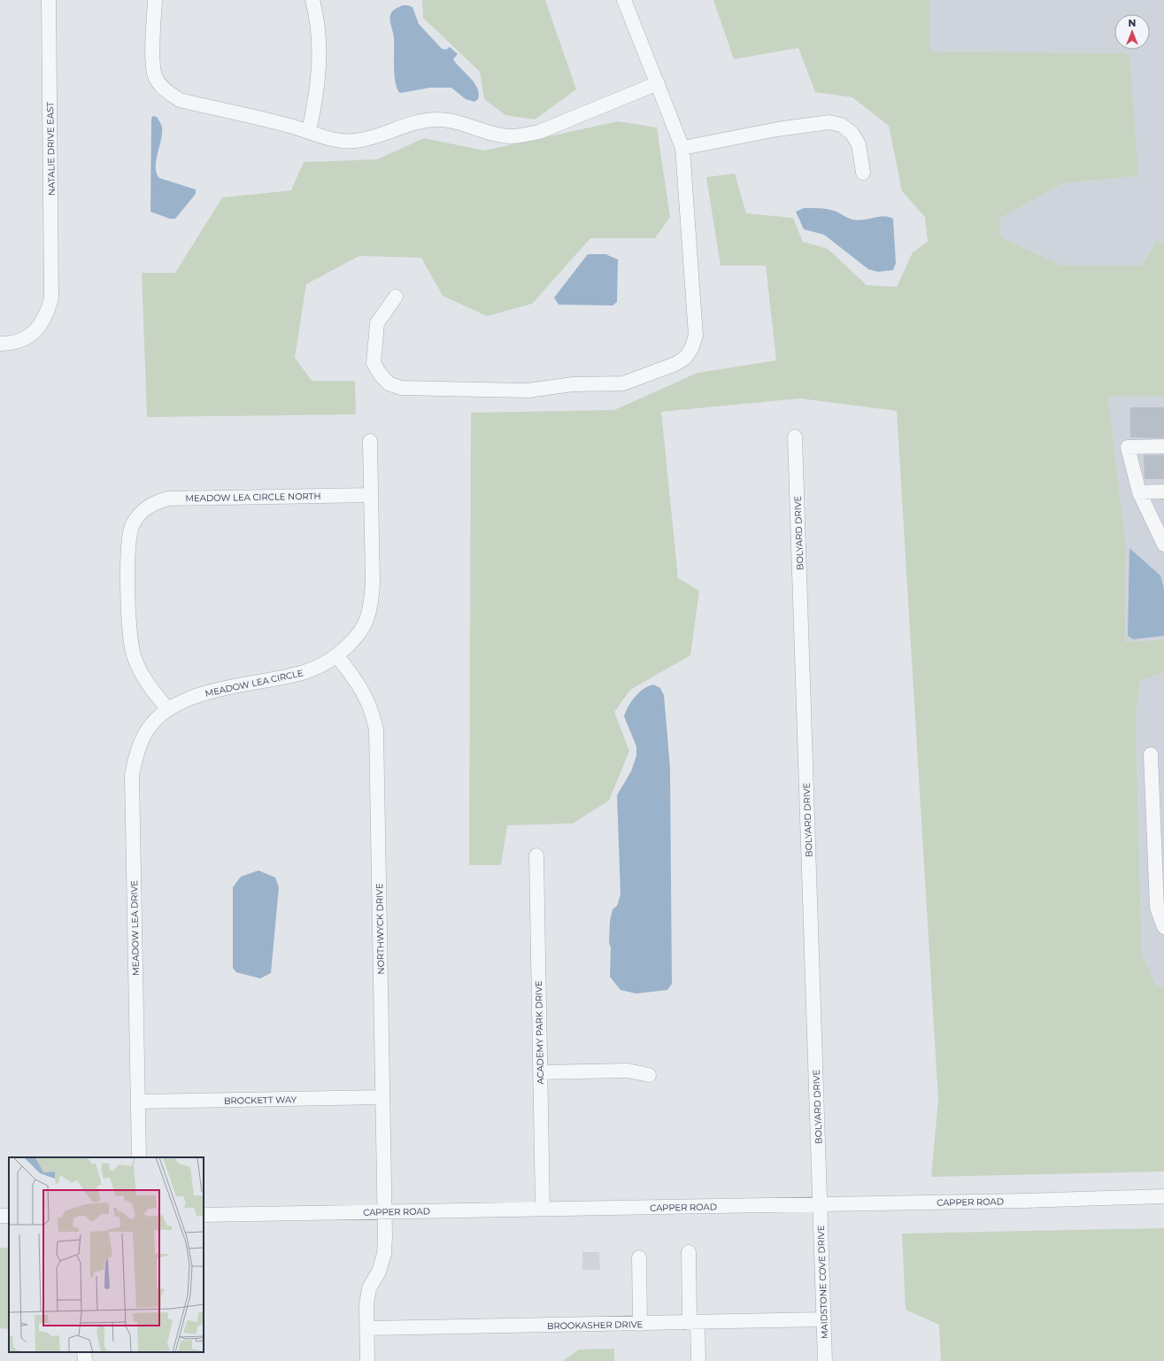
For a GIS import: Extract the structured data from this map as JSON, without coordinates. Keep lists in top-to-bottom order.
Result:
{
  "streets": {
    "street": [
      "NATALIE DRIVE EAST",
      "MEADOW LEA CIRCLE NORTH",
      "BOLYARD DRIVE",
      "MEADOW LEA CIRCLE",
      "MEADOW LEA DRIVE",
      "NORTHWYCK DRIVE",
      "ACADEMY PARK DRIVE",
      "BROCKETT WAY",
      "CAPPER ROAD",
      "MAIDSTONE COVE DRIVE",
      "BROOKASHER DRIVE"
    ]
  },
  "crossings": [
    ["MEADOW LEA CIRCLE NORTH", "MEADOW LEA CIRCLE"],
    ["MEADOW LEA CIRCLE NORTH", "MEADOW LEA DRIVE"],
    ["BOLYARD DRIVE", "CAPPER ROAD"],
    ["BOLYARD DRIVE", "MAIDSTONE COVE DRIVE"],
    ["MEADOW LEA CIRCLE", "MEADOW LEA DRIVE"],
    ["MEADOW LEA CIRCLE", "NORTHWYCK DRIVE"],
    ["MEADOW LEA DRIVE", "BROCKETT WAY"],
    ["NORTHWYCK DRIVE", "BROCKETT WAY"],
    ["NORTHWYCK DRIVE", "CAPPER ROAD"],
    ["NORTHWYCK DRIVE", "BROOKASHER DRIVE"],
    ["ACADEMY PARK DRIVE", "CAPPER ROAD"],
    ["CAPPER ROAD", "MAIDSTONE COVE DRIVE"],
    ["MAIDSTONE COVE DRIVE", "BROOKASHER DRIVE"]
  ],
  "north": "top"
}
